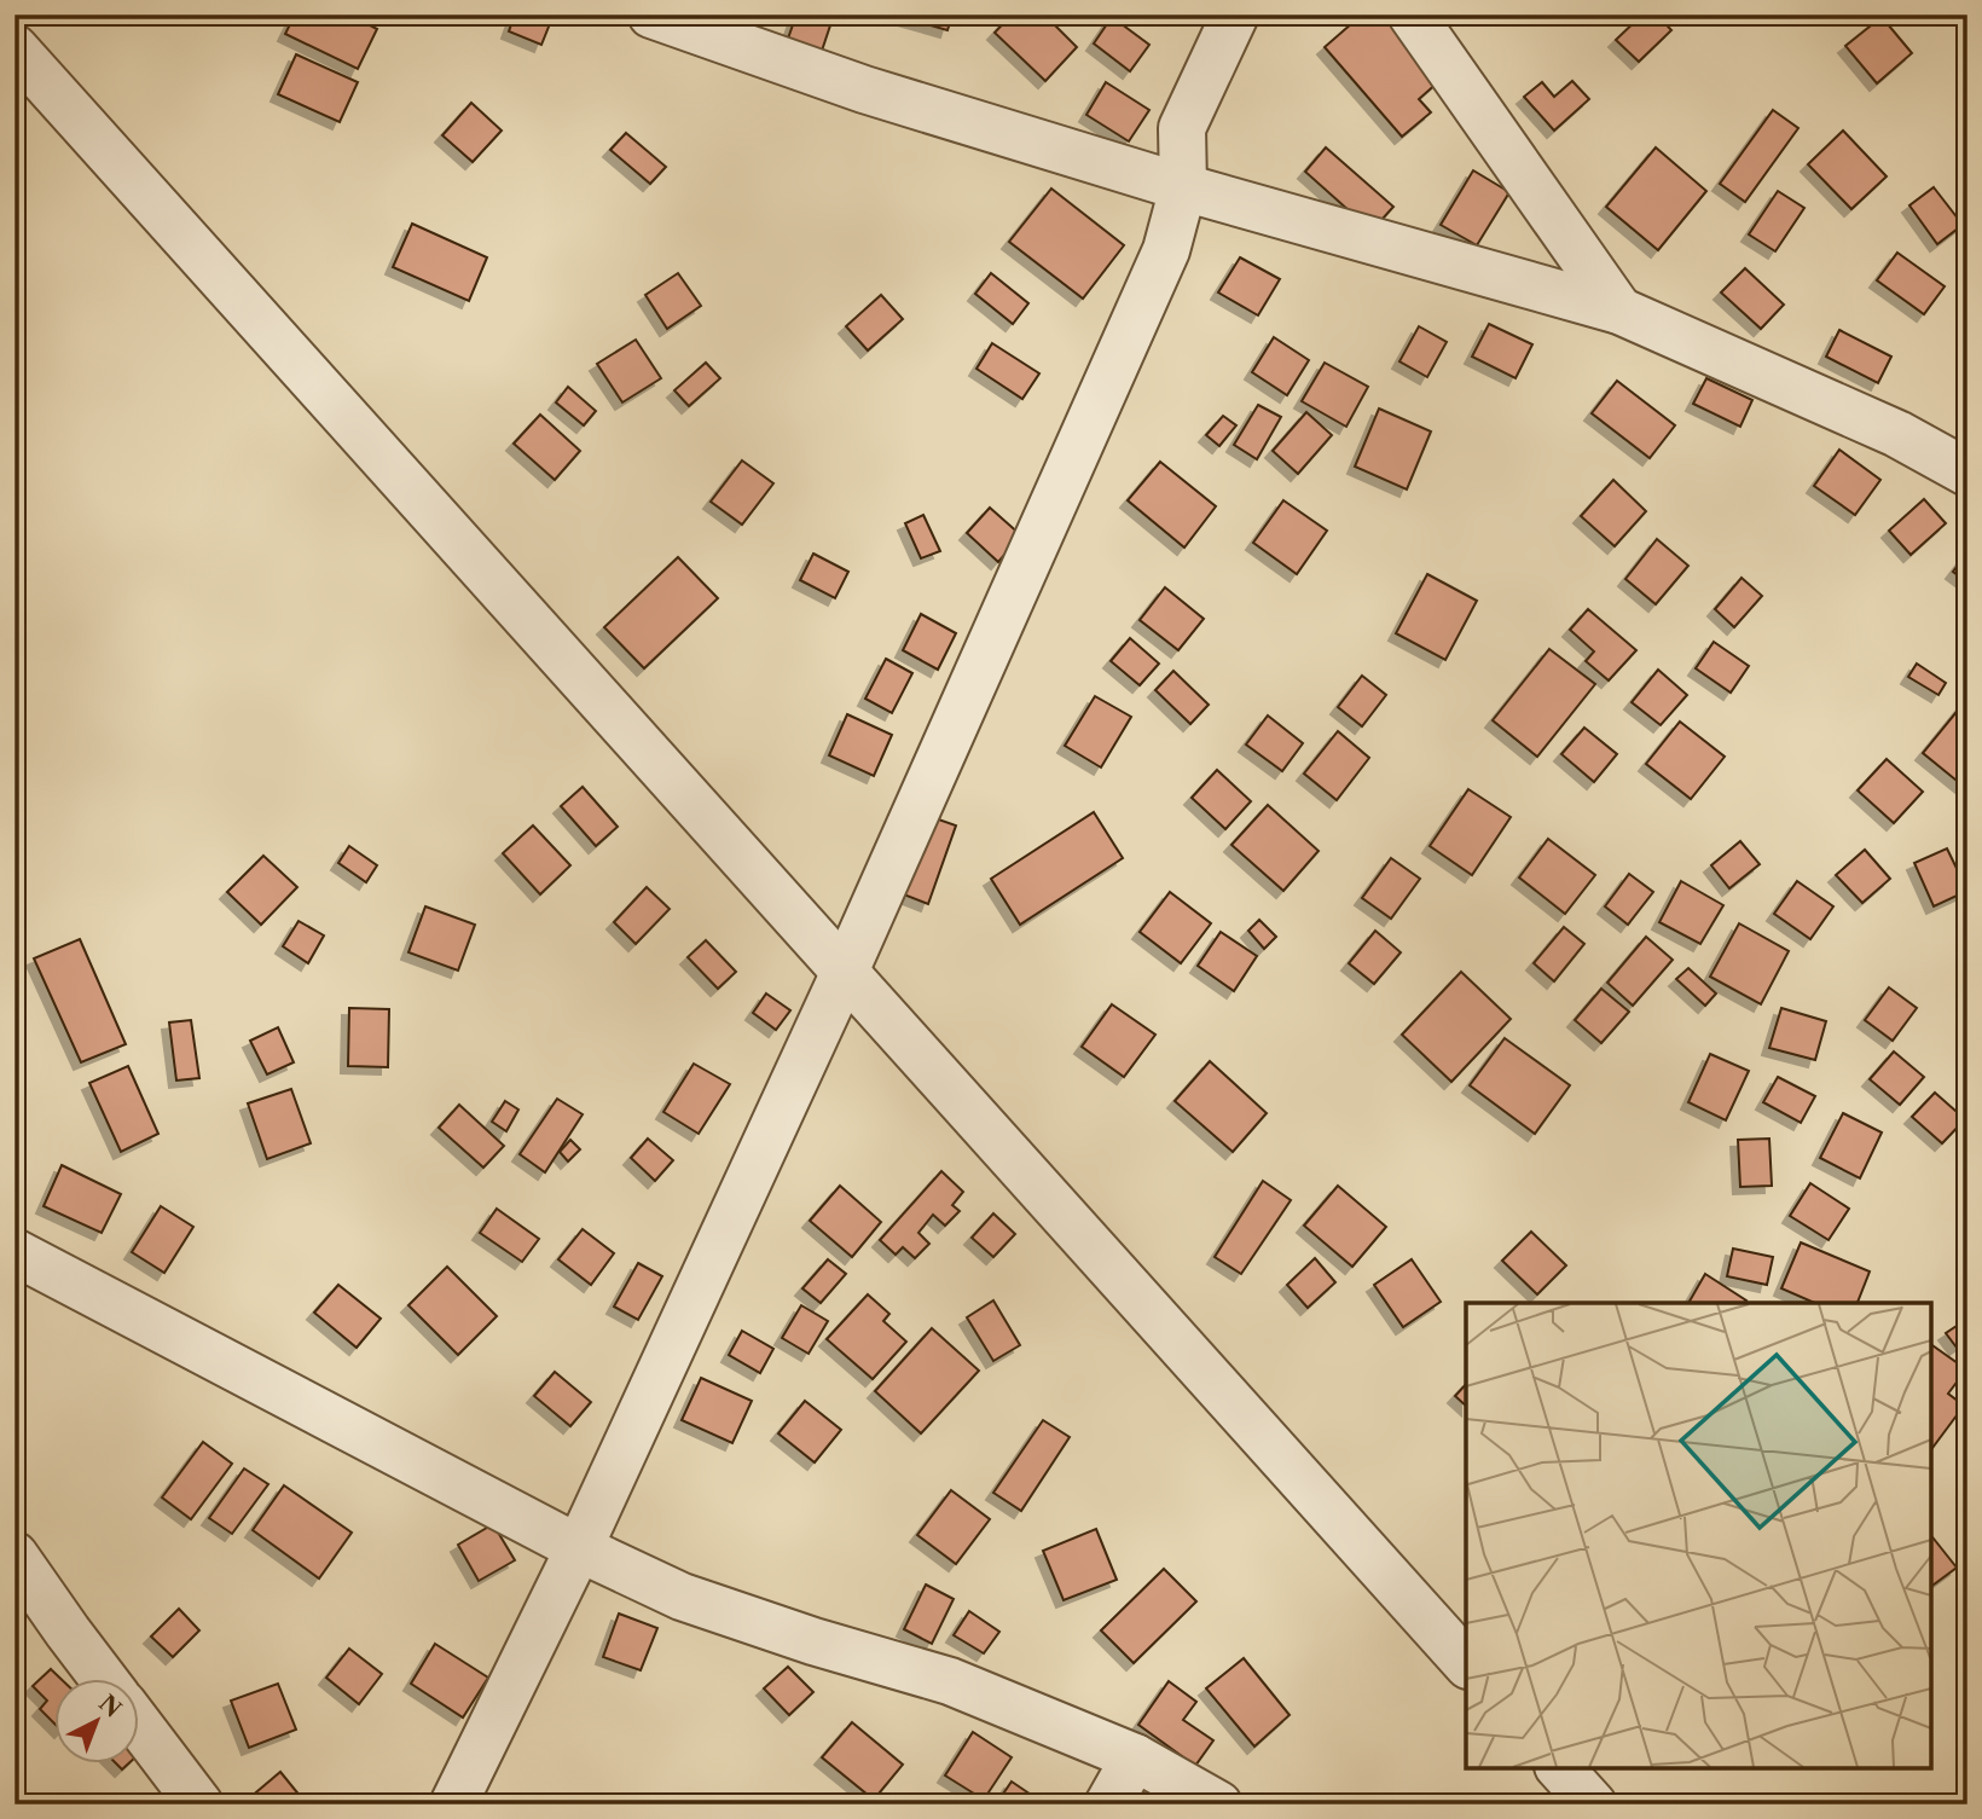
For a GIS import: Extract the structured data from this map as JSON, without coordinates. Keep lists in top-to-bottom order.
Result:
{
  "north": "top right"
}
